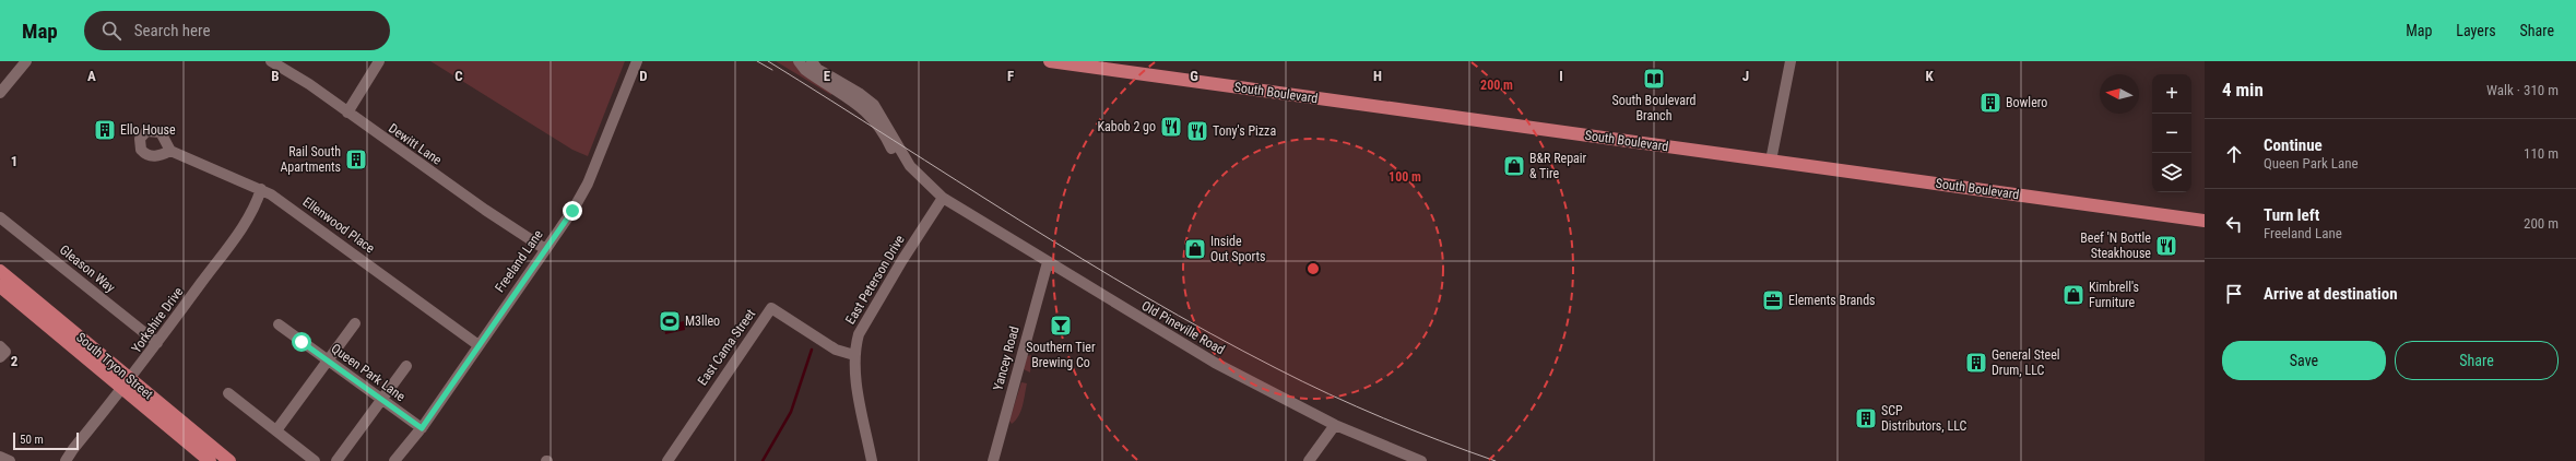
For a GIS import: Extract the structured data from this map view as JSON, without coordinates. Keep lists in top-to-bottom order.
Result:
{
  "streets": {
    "main road": ["South Boulevard", "South Tryon Street"],
    "street": [
      "Dewitt Lane",
      "Ellenwood Place",
      "Freeland Lane",
      "Gleason Way",
      "East Peterson Drive",
      "Yorkshire Drive",
      "Old Pineville Road",
      "East Cama Street",
      "Yancey Road",
      "Queen Park Lane"
    ]
  },
  "crossings": [
    ["Dewitt Lane", "Freeland Lane"],
    ["Ellenwood Place", "Freeland Lane"],
    ["Ellenwood Place", "Yorkshire Drive"],
    ["Freeland Lane", "Queen Park Lane"],
    ["Gleason Way", "Yorkshire Drive"],
    ["East Peterson Drive", "Old Pineville Road"],
    ["East Peterson Drive", "East Cama Street"],
    ["Yorkshire Drive", "South Tryon Street"],
    ["Old Pineville Road", "Yancey Road"]
  ],
  "places": {
    "library": ["South Boulevard Branch"],
    "building": [
      "Bowlero",
      "Ello House",
      "Rail South Apartments",
      "General Steel Drum, LLC",
      "SCP Distributors, LLC"
    ],
    "restaurant": ["Kabob 2 go", "Tony's Pizza", "Beef 'N Bottle Steakhouse"],
    "shop": ["B&R Repair & Tire", "Inside Out Sports", "Kimbrell's Furniture"],
    "office": ["Elements Brands"],
    "sports": ["M3lleo"],
    "bar": ["Southern Tier Brewing Co"]
  },
  "scale_bar": "50 m",
  "north": "left",
  "page": {
    "header": "Map",
    "search": "Search here",
    "nav": ["Map", "Layers", "Share"],
    "heading": ["4 min", "Walk · 310 m"],
    "map_buttons": ["+", "−"],
    "list": [
      ["Continue", "Queen Park Lane", "110 m"],
      ["Turn left", "Freeland Lane", "200 m"],
      "Arrive at destination"
    ],
    "buttons": ["Save", "Share"],
    "scale": "50 m"
  },
  "grid": {
    "columns": [
      "A",
      "B",
      "C",
      "D",
      "E",
      "F",
      "G",
      "H",
      "I",
      "J",
      "K"
    ],
    "rows": ["1", "2"]
  },
  "rings": ["200 m", "100 m"]
}
